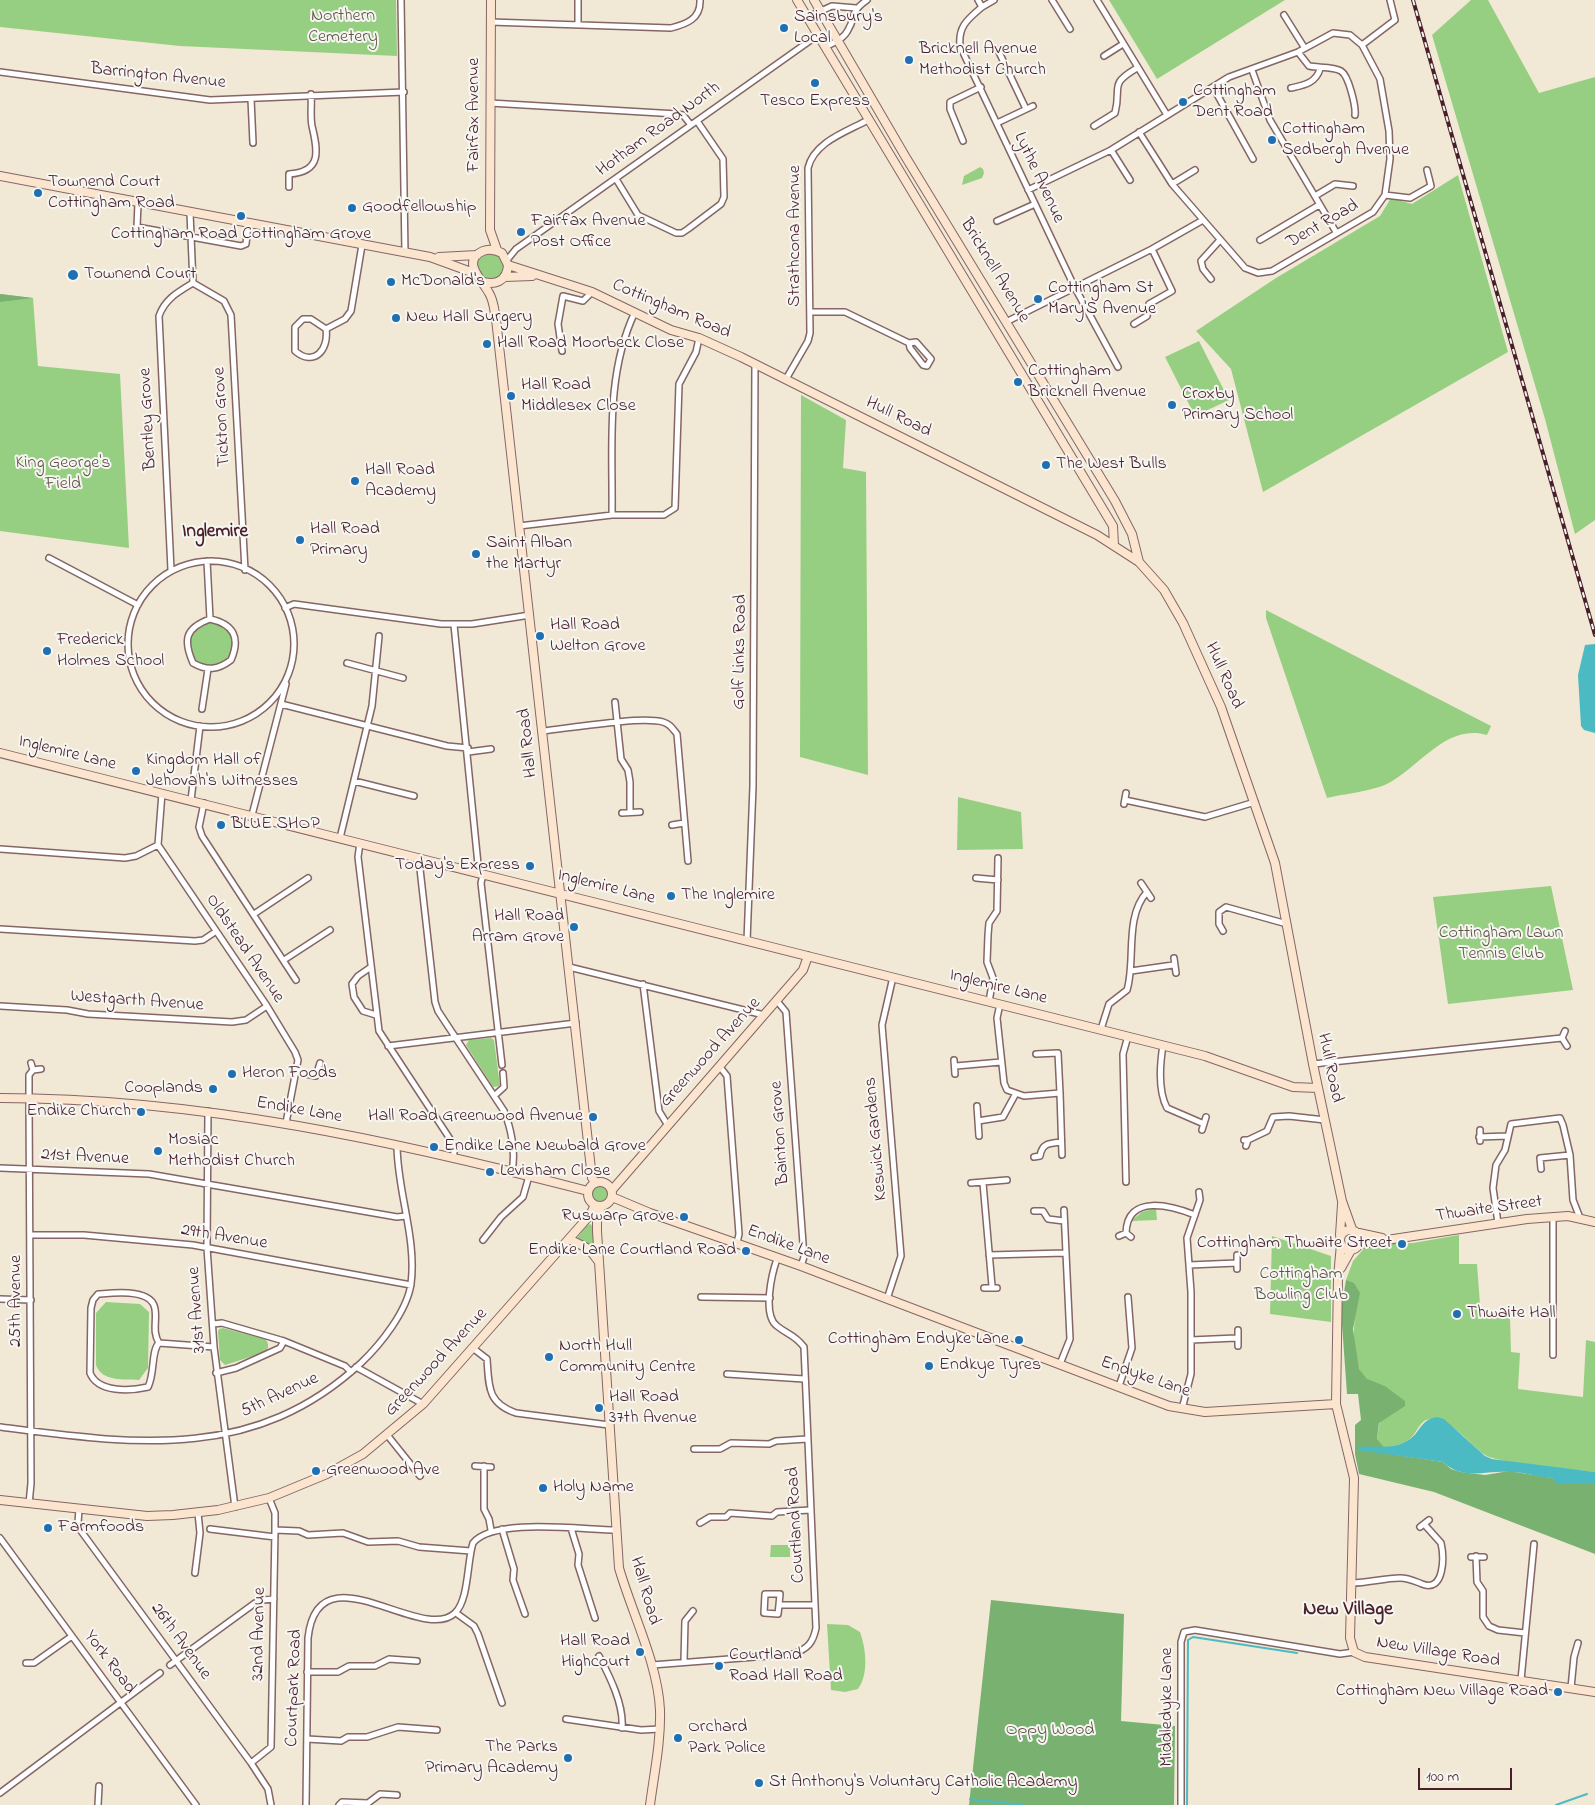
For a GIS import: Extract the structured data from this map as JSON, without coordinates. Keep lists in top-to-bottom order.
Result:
{
  "streets": {
    "street": [
      "Barrington Avenue",
      "Fairfax Avenue",
      "Hotham Road North",
      "Lythe Avenue",
      "Dent Road",
      "Strathcona Avenue",
      "Bricknell Avenue",
      "Cottingham Road",
      "Tickton Grove",
      "Hull Road",
      "Bentley Grove",
      "Golf Links Road",
      "Hall Road",
      "Inglemire Lane",
      "Oldstead Avenue",
      "Westgarth Avenue",
      "Greenwood Avenue",
      "Endike Lane",
      "Bainton Grove",
      "Keswick Gardens",
      "21st Avenue",
      "Thwaite Street",
      "29th Avenue",
      "25th Avenue",
      "31st Avenue",
      "Endyke Lane",
      "5th Avenue",
      "Courtland Road",
      "32nd Avenue",
      "26th Avenue",
      "New Village Road",
      "York Road",
      "Courtpark Road",
      "Middledyke Lane"
    ]
  },
  "crossings": [
    ["Fairfax Avenue", "Hotham Road North"],
    ["Fairfax Avenue", "Cottingham Road"],
    ["Fairfax Avenue", "Hall Road"],
    ["Hotham Road North", "Bricknell Avenue"],
    ["Hotham Road North", "Cottingham Road"],
    ["Hotham Road North", "Hall Road"],
    ["Strathcona Avenue", "Bricknell Avenue"],
    ["Strathcona Avenue", "Cottingham Road"],
    ["Strathcona Avenue", "Hull Road"],
    ["Bricknell Avenue", "Hull Road"],
    ["Cottingham Road", "Hull Road"],
    ["Cottingham Road", "Golf Links Road"],
    ["Cottingham Road", "Hall Road"],
    ["Tickton Grove", "Bentley Grove"],
    ["Hull Road", "Inglemire Lane"],
    ["Hull Road", "Thwaite Street"],
    ["Hull Road", "New Village Road"],
    ["Golf Links Road", "Inglemire Lane"],
    ["Hall Road", "Inglemire Lane"],
    ["Hall Road", "Greenwood Avenue"],
    ["Hall Road", "Endike Lane"],
    ["Hall Road", "Courtland Road"],
    ["Inglemire Lane", "Greenwood Avenue"],
    ["Inglemire Lane", "Keswick Gardens"],
    ["Oldstead Avenue", "Westgarth Avenue"],
    ["Oldstead Avenue", "Endike Lane"],
    ["Greenwood Avenue", "Endike Lane"],
    ["Greenwood Avenue", "Bainton Grove"],
    ["Greenwood Avenue", "25th Avenue"],
    ["Greenwood Avenue", "31st Avenue"],
    ["Greenwood Avenue", "32nd Avenue"],
    ["Greenwood Avenue", "26th Avenue"],
    ["Endike Lane", "Bainton Grove"],
    ["Endike Lane", "Keswick Gardens"],
    ["Endike Lane", "25th Avenue"],
    ["Endike Lane", "31st Avenue"],
    ["Endike Lane", "Endyke Lane"],
    ["Endike Lane", "5th Avenue"],
    ["Endike Lane", "Courtland Road"],
    ["21st Avenue", "25th Avenue"],
    ["21st Avenue", "31st Avenue"],
    ["21st Avenue", "5th Avenue"],
    ["29th Avenue", "25th Avenue"],
    ["29th Avenue", "31st Avenue"],
    ["29th Avenue", "5th Avenue"],
    ["25th Avenue", "5th Avenue"],
    ["31st Avenue", "5th Avenue"],
    ["Endyke Lane", "New Village Road"],
    ["32nd Avenue", "26th Avenue"],
    ["New Village Road", "Middledyke Lane"]
  ],
  "districts": ["Inglemire", "New Village"],
  "parks": [
    "Northern Cemetery",
    "King George's Field",
    "Cottingham Lawn Tennis Club",
    "Cottingham Bowling Club",
    "Oppy Wood"
  ],
  "places": [
    "Sainsbury's Local",
    "Bricknell Avenue Methodist Church",
    "Tesco Express",
    "Cottingham Dent Road",
    "Cottingham Sedbergh Avenue",
    "Townend Court Cottingham Road",
    "Goodfellowship",
    "Cottingham Road Cottingham Grove",
    "Fairfax Avenue Post Office",
    "Townend Court",
    "McDonald's",
    "Cottingham St Mary'S Avenue",
    "New Hall Surgery",
    "Hall Road Moorbeck Close",
    "Cottingham Bricknell Avenue",
    "Hall Road Middlesex Close",
    "Croxby Primary School",
    "The West Bulls",
    "Hall Road Academy",
    "Hall Road Primary",
    "Saint Alban the Martyr",
    "Hall Road Welton Grove",
    "Frederick Holmes School",
    "Kingdom Hall of Jehovah's Witnesses",
    "BLUE SHOP",
    "Today's Express",
    "The Inglemire",
    "Hall Road Arram Grove",
    "Heron Foods",
    "Cooplands",
    "Endike Church",
    "Hall Road Greenwood Avenue",
    "Endike Lane Newbald Grove",
    "Mosiac Methodist Church",
    "Levisham Close",
    "Ruswarp Grove",
    "Cottingham Thwaite Street",
    "Endike Lane Courtland Road",
    "Thwaite Hall",
    "Cottingham Endyke Lane",
    "North Hull Community Centre",
    "Endkye Tyres",
    "Hall Road 37th Avenue",
    "Greenwood Ave",
    "Holy Name",
    "Farmfoods",
    "Hall Road Highcourt",
    "Courtland Road Hall Road",
    "Cottingham New Village Road",
    "Orchard Park Police",
    "The Parks Primary Academy",
    "St Anthony's Voluntary Catholic Academy"
  ],
  "scale_bar": "100 m"
}
